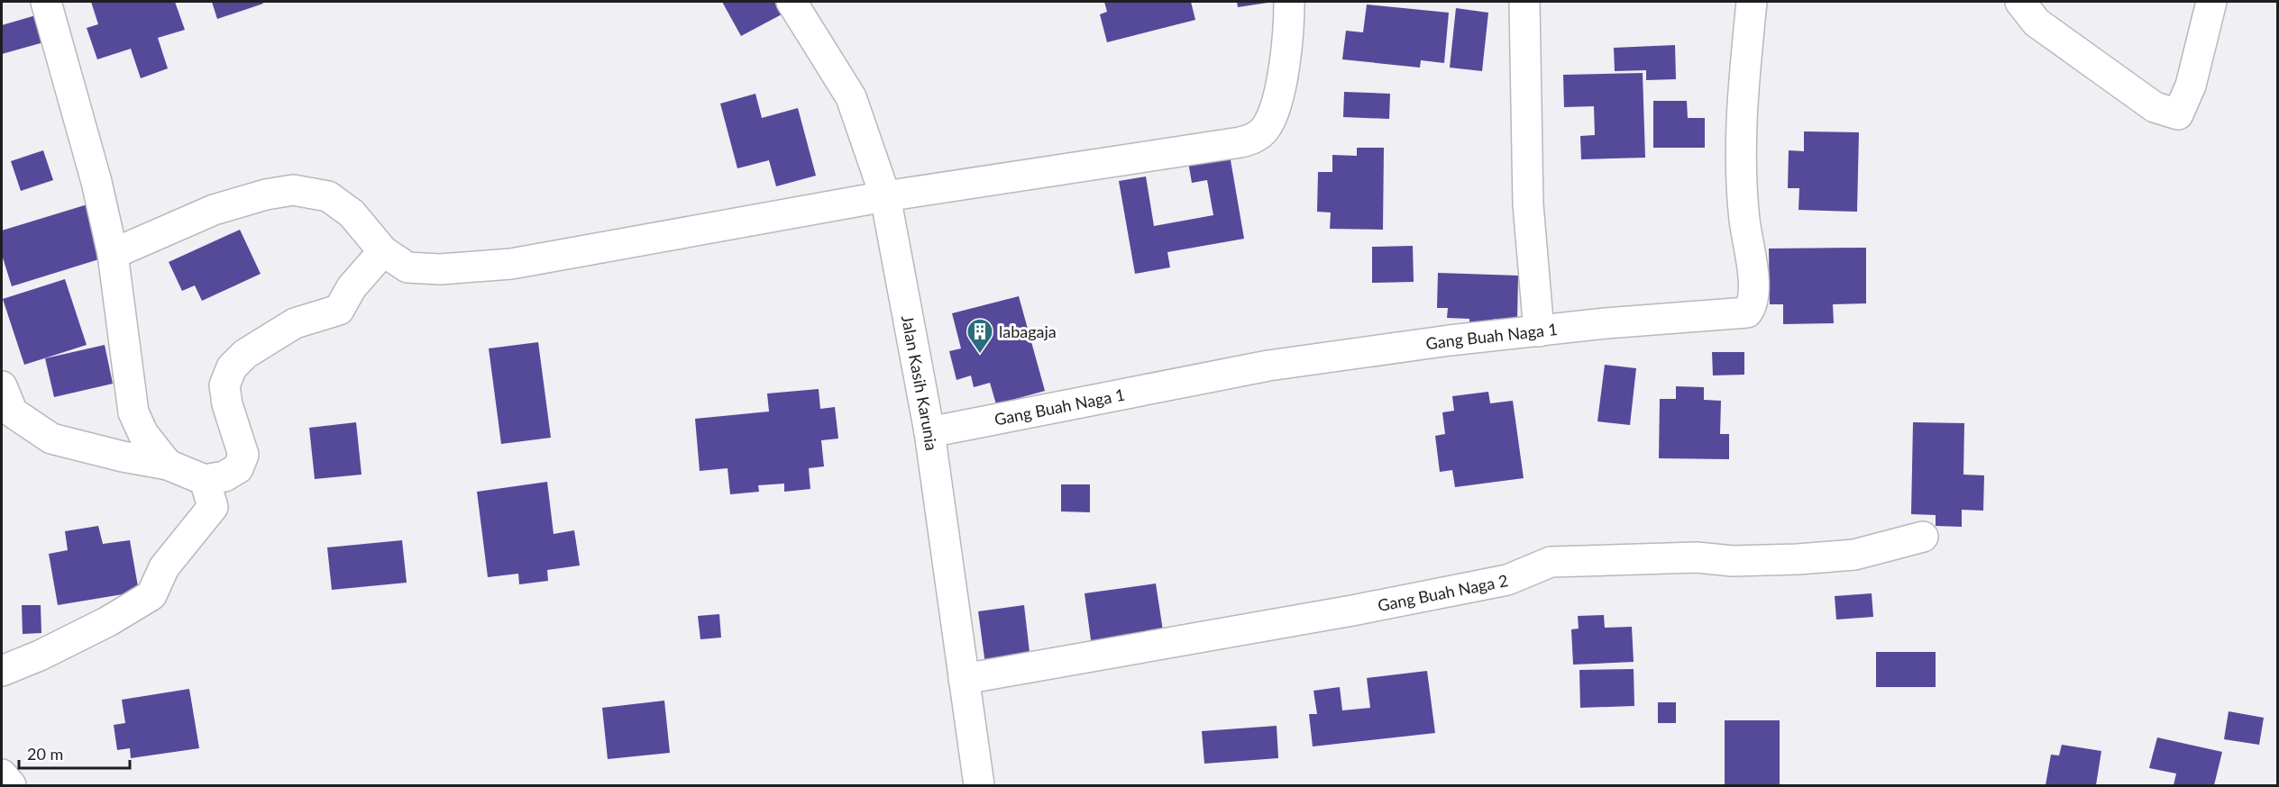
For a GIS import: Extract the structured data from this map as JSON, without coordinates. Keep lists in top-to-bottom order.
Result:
{
  "streets": {
    "street": ["Gang Buah Naga 1", "Jalan Kasih Karunia", "Gang Buah Naga 2"]
  },
  "crossings": [
    ["Gang Buah Naga 1", "Jalan Kasih Karunia"],
    ["Jalan Kasih Karunia", "Gang Buah Naga 2"]
  ],
  "places": {
    "building": ["labagaja"]
  },
  "scale_bar": "20 m"
}
